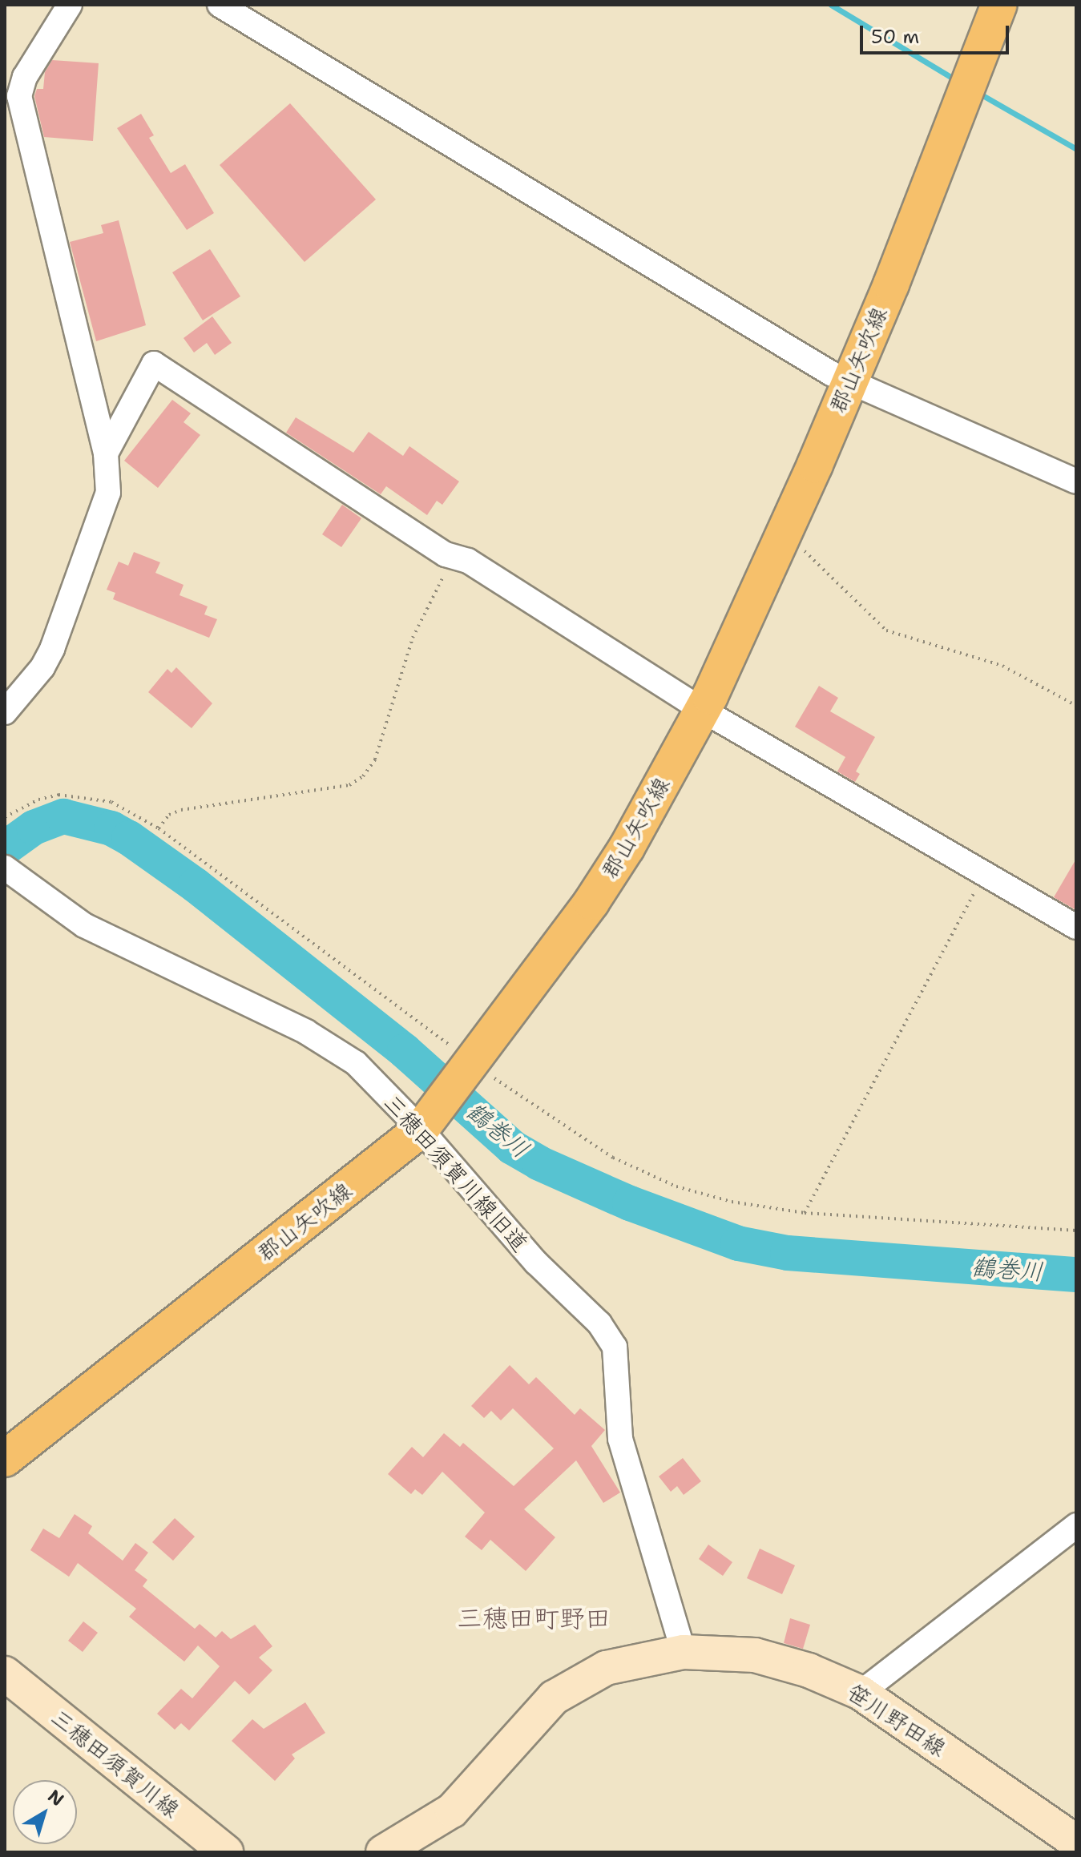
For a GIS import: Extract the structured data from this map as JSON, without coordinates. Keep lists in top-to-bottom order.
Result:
{
  "streets": {
    "main road": ["郡山矢吹線"],
    "street": ["三穂田須賀川線旧道", "笹川野田線", "三穂田須賀川線"]
  },
  "crossings": [
    ["郡山矢吹線", "三穂田須賀川線旧道"],
    ["三穂田須賀川線旧道", "笹川野田線"]
  ],
  "districts": ["三穂田町野田"],
  "water": ["鶴巻川"],
  "scale_bar": "50 m",
  "north": "top right"
}
